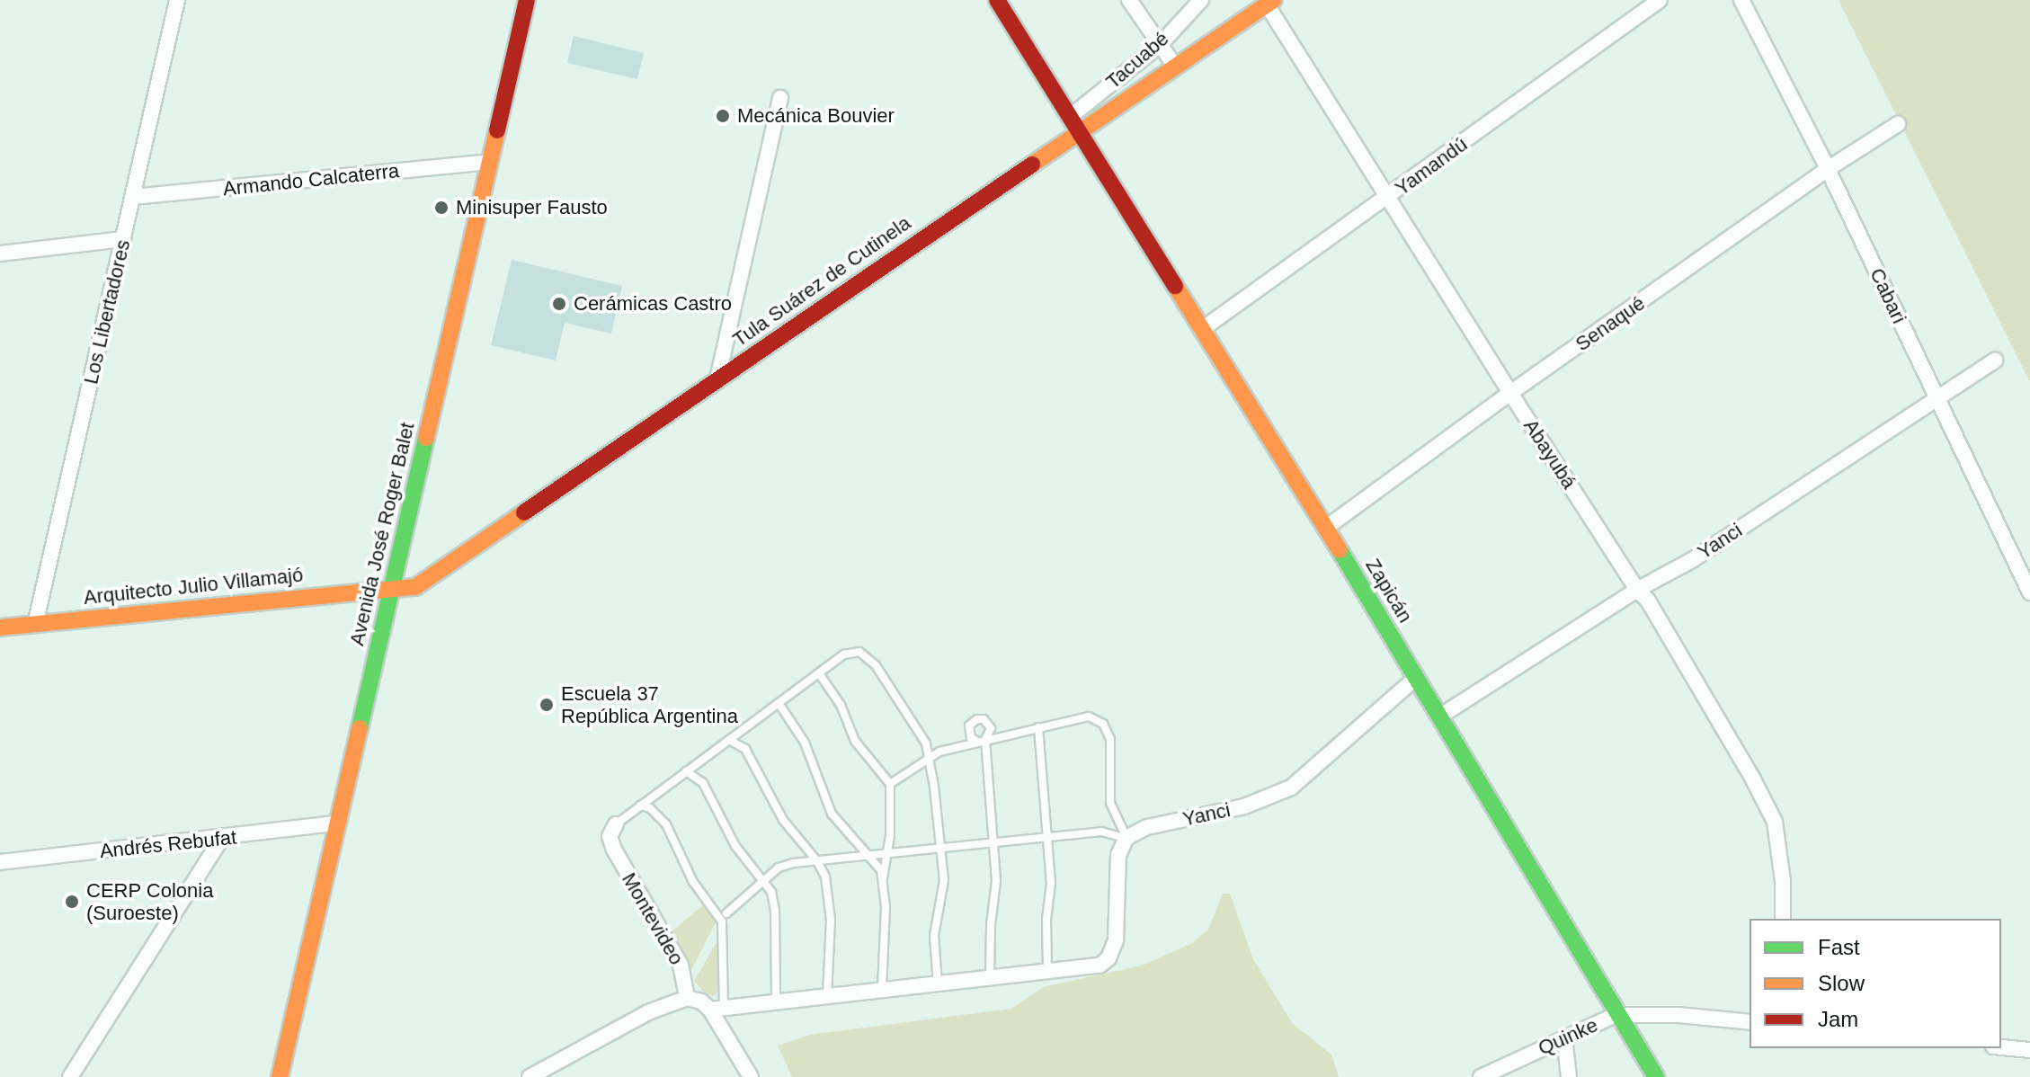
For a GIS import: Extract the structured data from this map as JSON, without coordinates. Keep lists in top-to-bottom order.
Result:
{
  "streets": {
    "street": [
      "Tacuabé",
      "Yamandú",
      "Armando Calcaterra",
      "Tula Suárez de Cutinela",
      "Cabari",
      "Los Libertadores",
      "Senaqué",
      "Abayubá",
      "Avenida José Roger Balet",
      "Yanci",
      "Arquitecto Julio Villamajó",
      "Zapicán",
      "Andrés Rebufat",
      "Montevideo",
      "Quinke"
    ]
  },
  "crossings": [
    ["Tacuabé", "Tula Suárez de Cutinela"],
    ["Tacuabé", "Zapicán"],
    ["Yamandú", "Abayubá"],
    ["Yamandú", "Zapicán"],
    ["Armando Calcaterra", "Los Libertadores"],
    ["Armando Calcaterra", "Avenida José Roger Balet"],
    ["Tula Suárez de Cutinela", "Abayubá"],
    ["Tula Suárez de Cutinela", "Avenida José Roger Balet"],
    ["Tula Suárez de Cutinela", "Arquitecto Julio Villamajó"],
    ["Tula Suárez de Cutinela", "Zapicán"],
    ["Cabari", "Senaqué"],
    ["Cabari", "Yanci"],
    ["Los Libertadores", "Arquitecto Julio Villamajó"],
    ["Senaqué", "Abayubá"],
    ["Senaqué", "Zapicán"],
    ["Abayubá", "Yanci"],
    ["Avenida José Roger Balet", "Arquitecto Julio Villamajó"],
    ["Avenida José Roger Balet", "Andrés Rebufat"],
    ["Yanci", "Zapicán"],
    ["Zapicán", "Quinke"]
  ],
  "places": [
    "Mecánica Bouvier",
    "Minisuper Fausto",
    "Cerámicas Castro",
    "Escuela 37 República Argentina",
    "CERP Colonia (Suroeste)"
  ],
  "legend": ["Fast", "Slow", "Jam"]
}
